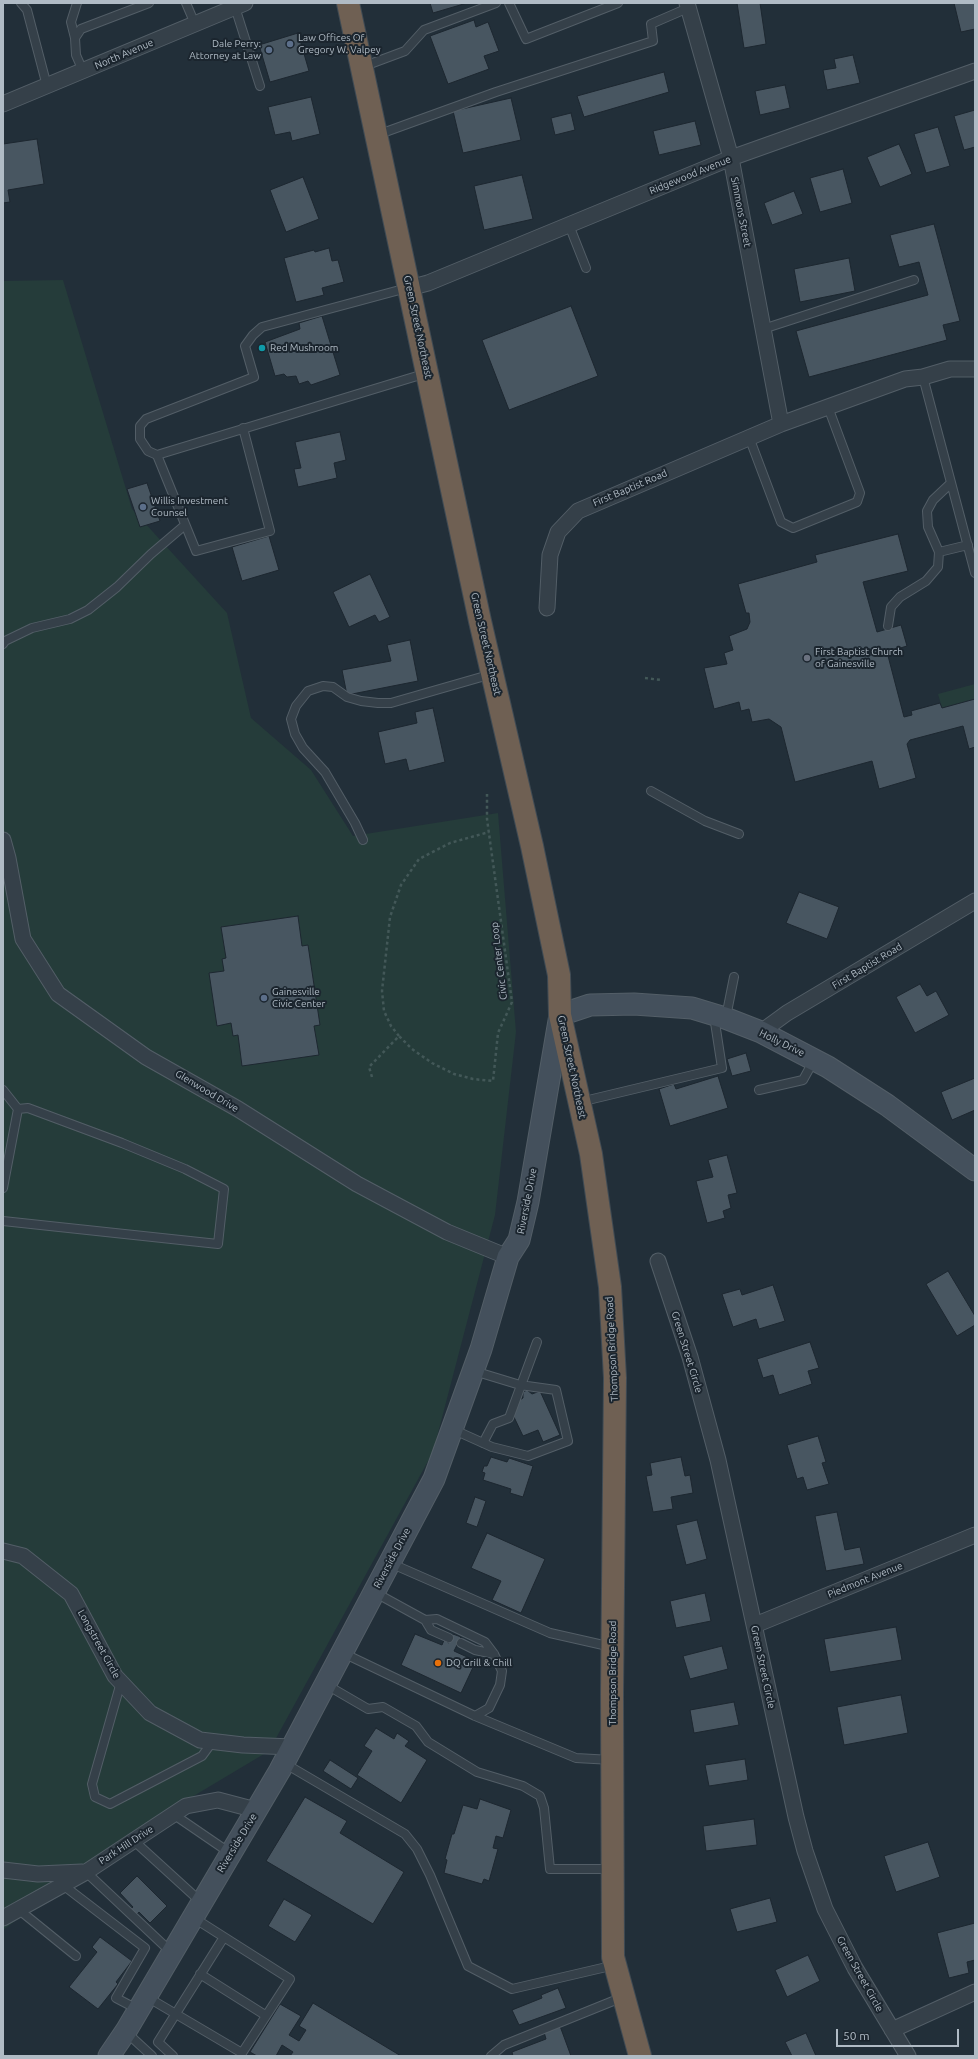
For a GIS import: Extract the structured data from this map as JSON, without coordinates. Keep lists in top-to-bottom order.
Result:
{
  "streets": {
    "highway": ["Green Street Northeast", "Thompson Bridge Road"],
    "main road": ["Holly Drive", "Riverside Drive"],
    "street": [
      "North Avenue",
      "Ridgewood Avenue",
      "Simmons Street",
      "First Baptist Road",
      "Glenwood Drive",
      "Green Street Circle",
      "Piedmont Avenue",
      "Longstreet Circle",
      "Park Hill Drive"
    ],
    "path": ["Civic Center Loop"]
  },
  "crossings": [
    ["Ridgewood Avenue", "Simmons Street"],
    ["Ridgewood Avenue", "Green Street Northeast"],
    ["Simmons Street", "First Baptist Road"],
    ["Green Street Northeast", "Holly Drive"],
    ["Green Street Northeast", "Riverside Drive"],
    ["Green Street Northeast", "Thompson Bridge Road"],
    ["First Baptist Road", "Holly Drive"],
    ["Holly Drive", "Riverside Drive"],
    ["Glenwood Drive", "Riverside Drive"],
    ["Riverside Drive", "Longstreet Circle"],
    ["Riverside Drive", "Park Hill Drive"],
    ["Green Street Circle", "Piedmont Avenue"]
  ],
  "places": [
    "Law Offices Of Gregory W. Valpey",
    "Dale Perry: Attorney at Law",
    "Red Mushroom",
    "Willis Investment Counsel",
    "First Baptist Church of Gainesville",
    "Gainesville Civic Center",
    "DQ Grill & Chill"
  ],
  "scale_bar": "50 m"
}
